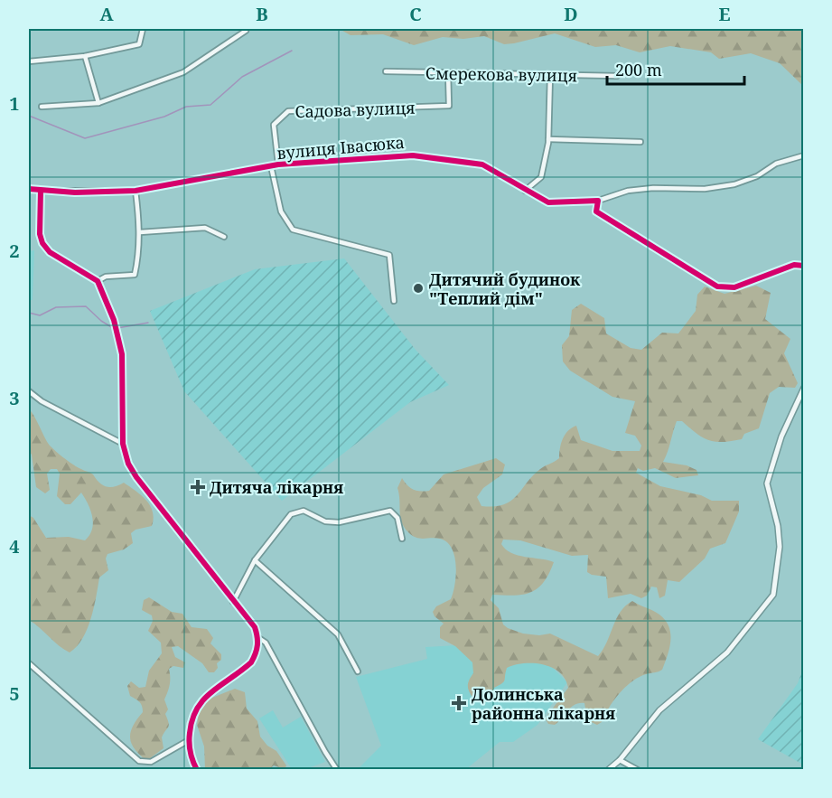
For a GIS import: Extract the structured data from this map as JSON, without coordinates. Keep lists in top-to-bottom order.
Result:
{
  "streets": {
    "street": ["Смерекова вулиця", "Садова вулиця", "вулиця Івасюка"]
  },
  "crossings": [
    ["Смерекова вулиця", "Садова вулиця"],
    ["Садова вулиця", "вулиця Івасюка"]
  ],
  "places": {
    "other": ["Дитячий будинок \"Теплий дім\""],
    "health": ["Дитяча лікарня", "Долинська районна лікарня"]
  },
  "scale_bar": "200 m",
  "grid": {
    "columns": [
      "A",
      "B",
      "C",
      "D",
      "E"
    ],
    "rows": [
      "1",
      "2",
      "3",
      "4",
      "5"
    ]
  }
}
